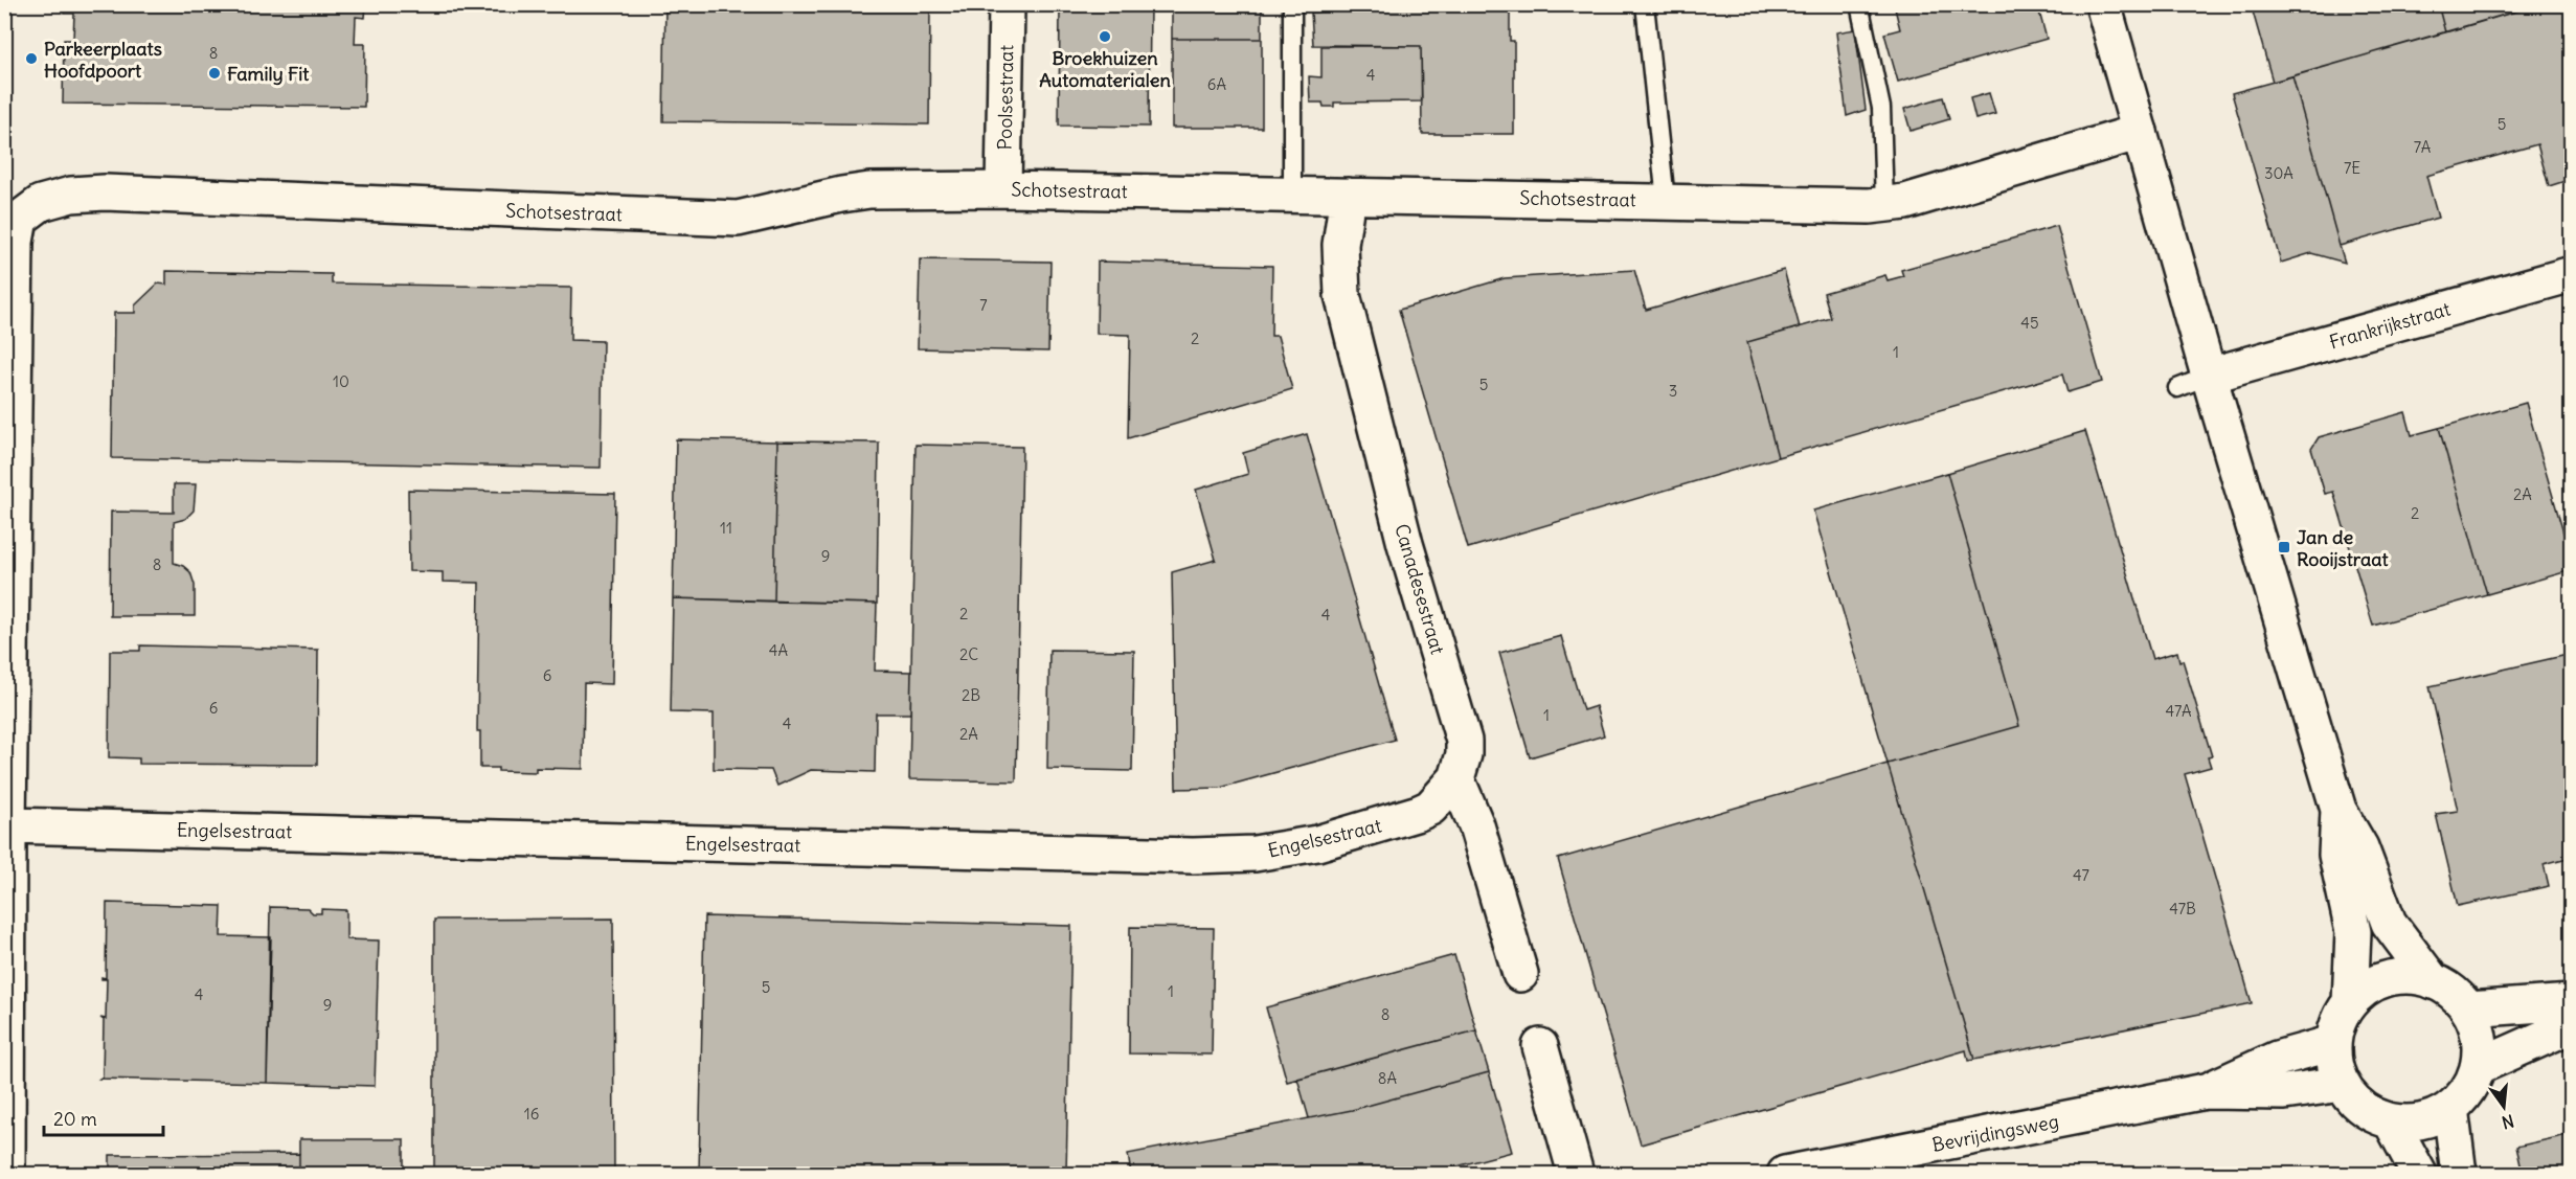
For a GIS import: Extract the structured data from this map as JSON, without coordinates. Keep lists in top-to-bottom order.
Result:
{
  "streets": {
    "street": [
      "Poolsestraat",
      "Schotsestraat",
      "Frankrijkstraat",
      "Canadesestraat",
      "Engelsestraat",
      "Bevrijdingsweg"
    ]
  },
  "crossings": [
    ["Poolsestraat", "Schotsestraat"],
    ["Schotsestraat", "Canadesestraat"],
    ["Canadesestraat", "Engelsestraat"]
  ],
  "places": {
    "other": ["Broekhuizen Automaterialen", "Parkeerplaats Hoofdpoort", "Family Fit"],
    "transit": ["Jan de Rooijstraat"]
  },
  "house_numbers": [
    "8",
    "4",
    "6A",
    "5",
    "7A",
    "7E",
    "30A",
    "7",
    "45",
    "2",
    "1",
    "10",
    "5",
    "3",
    "2A",
    "2",
    "11",
    "9",
    "8",
    "2",
    "4",
    "4A",
    "2C",
    "6",
    "2B",
    "6",
    "47A",
    "1",
    "4",
    "2A",
    "47",
    "47B",
    "5",
    "1",
    "4",
    "9",
    "8",
    "8A",
    "16"
  ],
  "scale_bar": "20 m",
  "north": "bottom"
}
